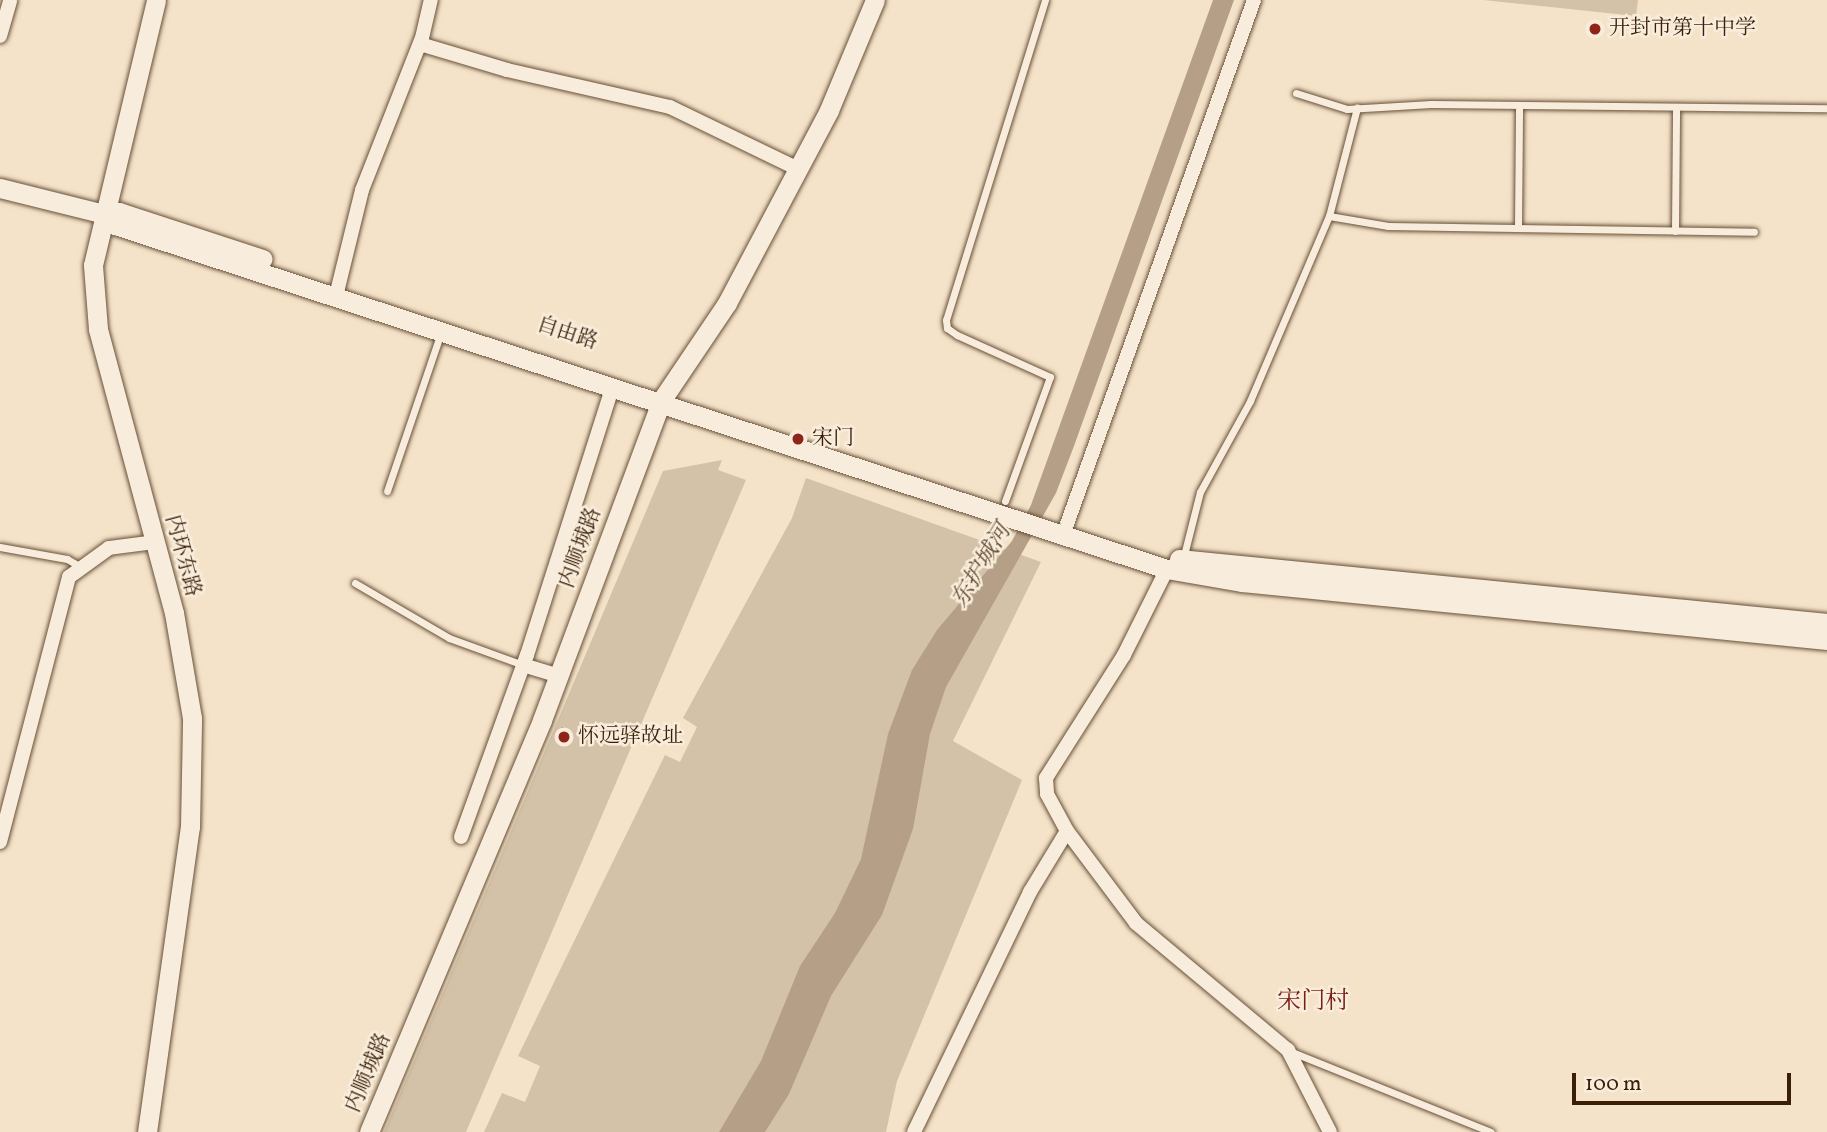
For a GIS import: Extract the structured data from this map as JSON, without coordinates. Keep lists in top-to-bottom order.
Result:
{
  "streets": {
    "street": ["自由路", "内顺城路", "内环东路"]
  },
  "crossings": [
    ["自由路", "内顺城路"],
    ["自由路", "内环东路"]
  ],
  "districts": ["宋门村"],
  "water": ["东护城河"],
  "places": ["开封市第十中学", "宋门", "怀远驿故址"],
  "scale_bar": "100 m"
}
